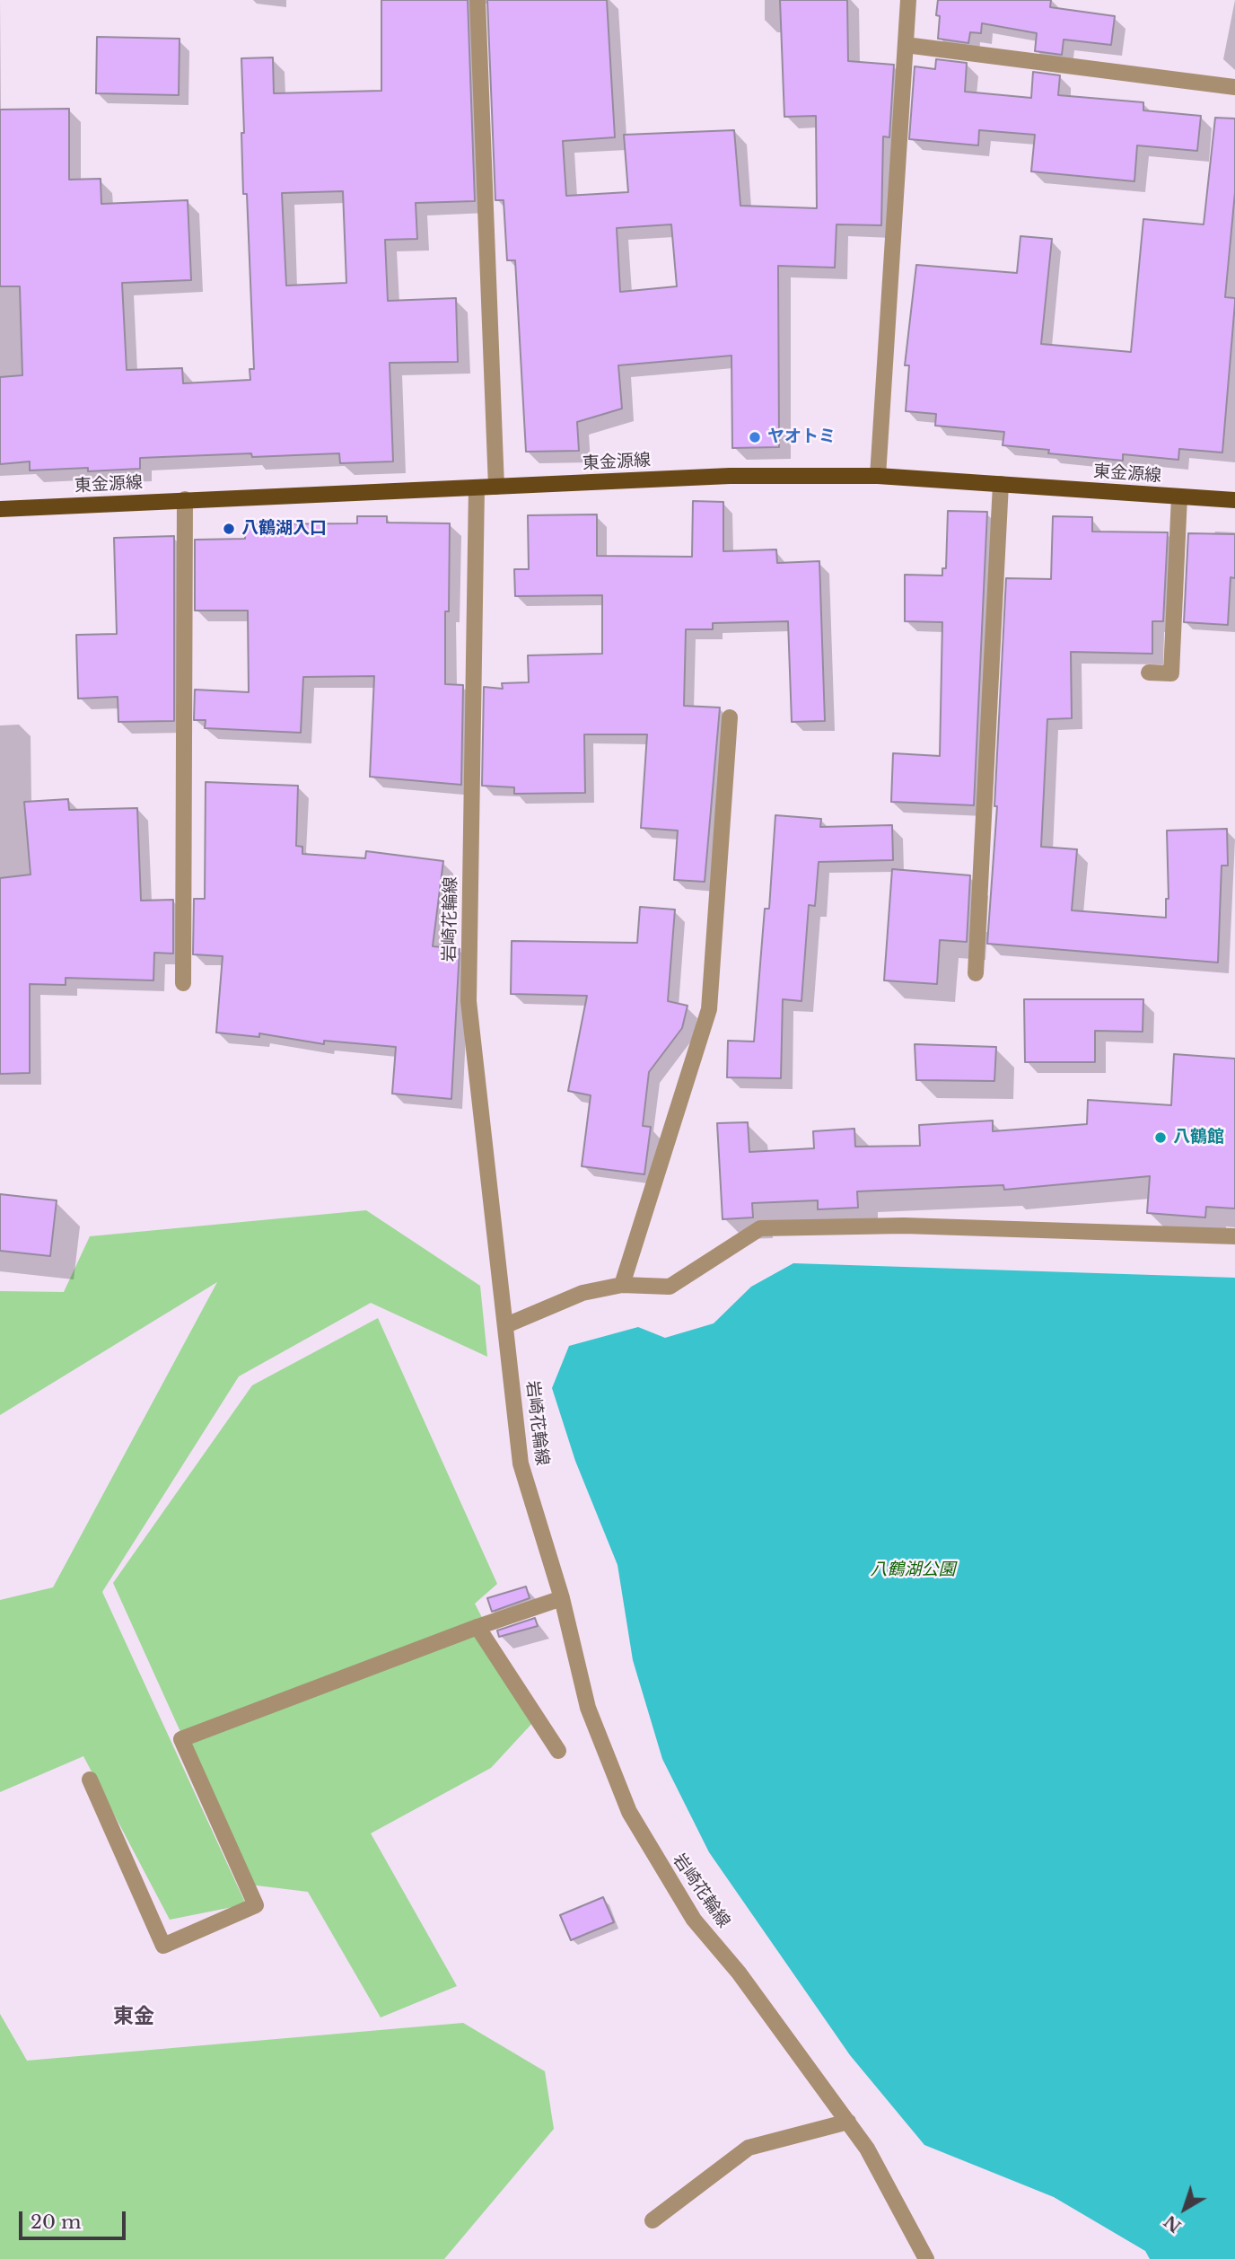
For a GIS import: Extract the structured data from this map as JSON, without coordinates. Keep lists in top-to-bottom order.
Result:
{
  "streets": {
    "main road": ["東金源線"],
    "street": ["岩崎花輪線"]
  },
  "crossings": [
    ["東金源線", "岩崎花輪線"]
  ],
  "districts": ["東金"],
  "parks": ["八鶴湖公園"],
  "places": ["ヤオトミ", "八鶴湖入口", "八鶴館"],
  "scale_bar": "20 m",
  "north": "bottom left"
}
